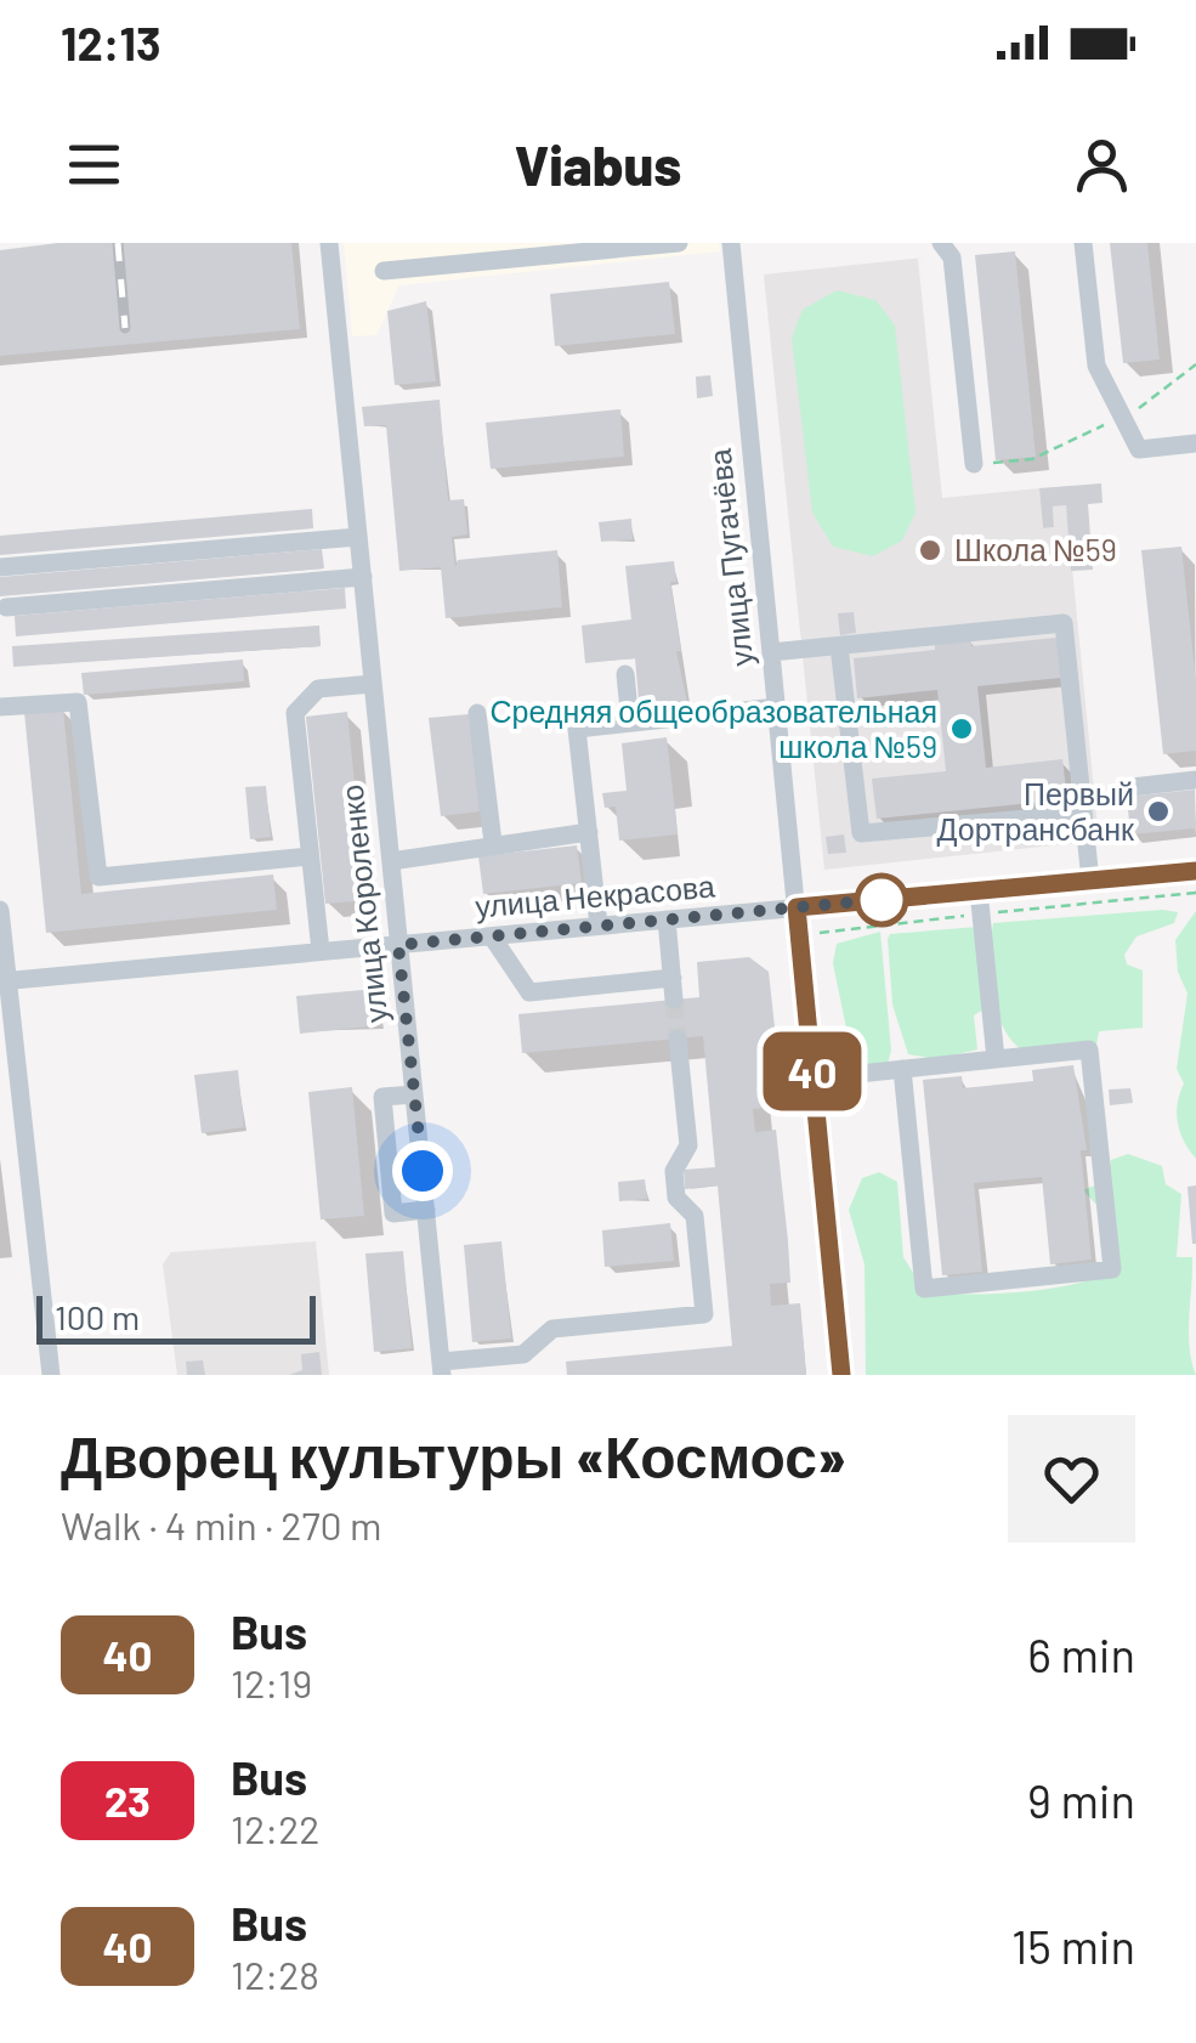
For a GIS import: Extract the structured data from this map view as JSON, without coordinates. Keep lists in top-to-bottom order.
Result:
{
  "streets": {
    "street": ["улица Пугачёва", "улица Некрасова", "улица Короленко"]
  },
  "crossings": [
    ["улица Пугачёва", "улица Некрасова"],
    ["улица Некрасова", "улица Короленко"]
  ],
  "places": ["Школа №59", "Средняя общеобразовательная школа №59", "Первый Дортрансбанк"],
  "lines": ["bus line 40"],
  "scale_bar": "100 m",
  "page": {
    "status": "12:13",
    "header": "Viabus",
    "on_map": "40",
    "scale": "100 m",
    "heading": ["Дворец культуры «Космос»", "Walk · 4 min · 270 m"],
    "list": [
      {
        "mark": "40",
        "name": "Bus",
        "note": "12:19",
        "value": "6 min"
      },
      {
        "mark": "23",
        "name": "Bus",
        "note": "12:22",
        "value": "9 min"
      },
      {
        "mark": "40",
        "name": "Bus",
        "note": "12:28",
        "value": "15 min"
      }
    ]
  }
}
